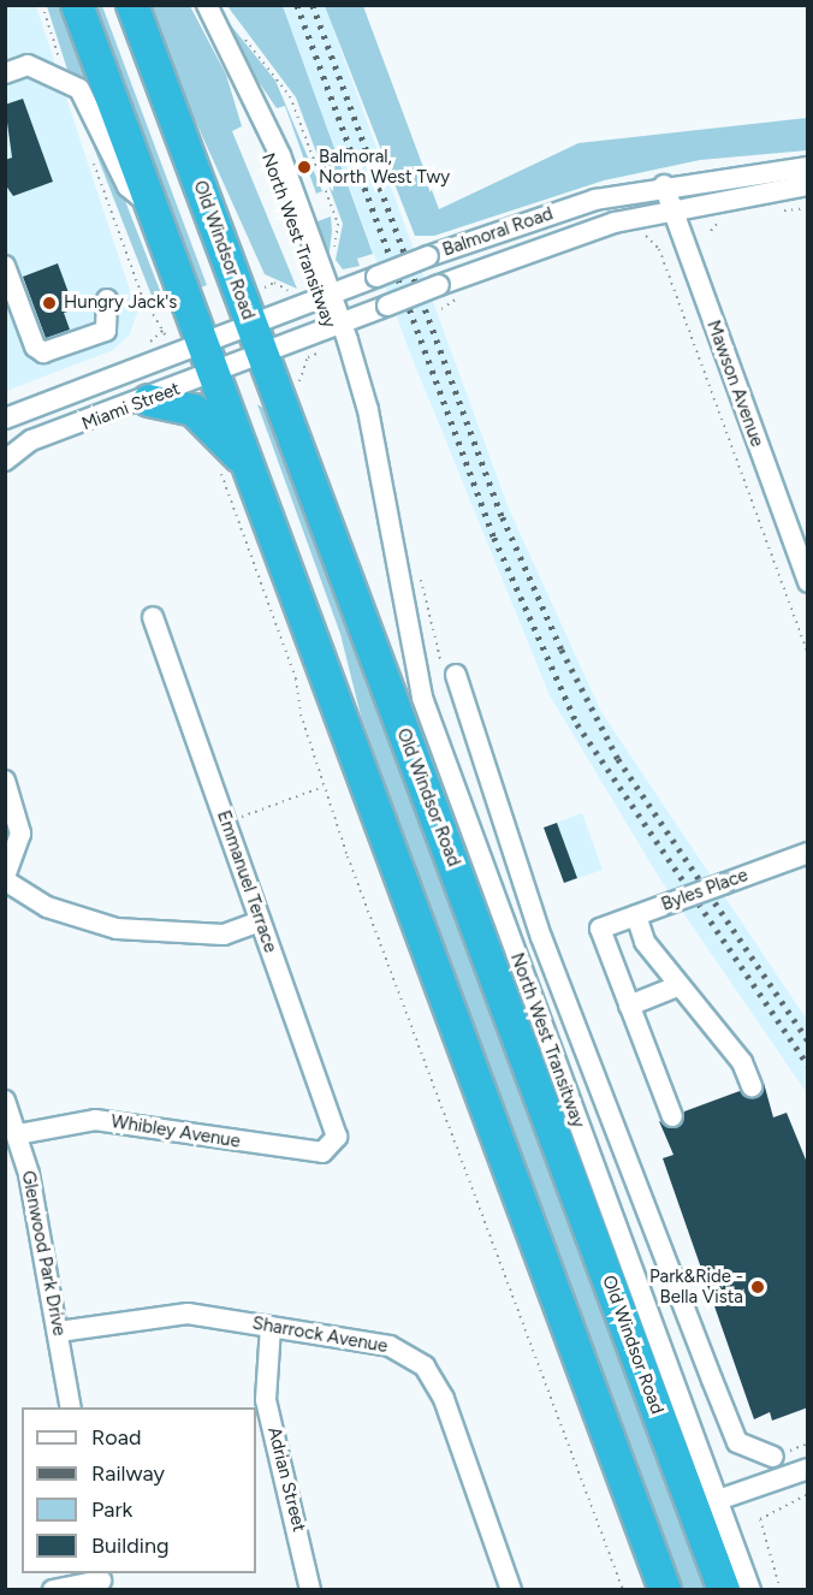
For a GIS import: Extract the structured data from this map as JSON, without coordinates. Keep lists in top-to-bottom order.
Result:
{
  "streets": {
    "highway": ["Old Windsor Road"],
    "street": [
      "Balmoral Road",
      "North West Transitway",
      "Mawson Avenue",
      "Miami Street",
      "Emmanuel Terrace",
      "Byles Place",
      "Whibley Avenue",
      "Glenwood Park Drive",
      "Sharrock Avenue",
      "Adrian Street"
    ]
  },
  "crossings": [
    ["Balmoral Road", "North West Transitway"],
    ["Balmoral Road", "Old Windsor Road"],
    ["Balmoral Road", "Mawson Avenue"],
    ["Balmoral Road", "Miami Street"],
    ["Old Windsor Road", "Miami Street"],
    ["Emmanuel Terrace", "Whibley Avenue"],
    ["Whibley Avenue", "Glenwood Park Drive"],
    ["Glenwood Park Drive", "Sharrock Avenue"],
    ["Sharrock Avenue", "Adrian Street"]
  ],
  "places": ["Balmoral, North West Twy", "Hungry Jack's", "Park&Ride - Bella Vista"],
  "legend": [
    "Road",
    "Railway",
    "Park",
    "Building"
  ]
}
